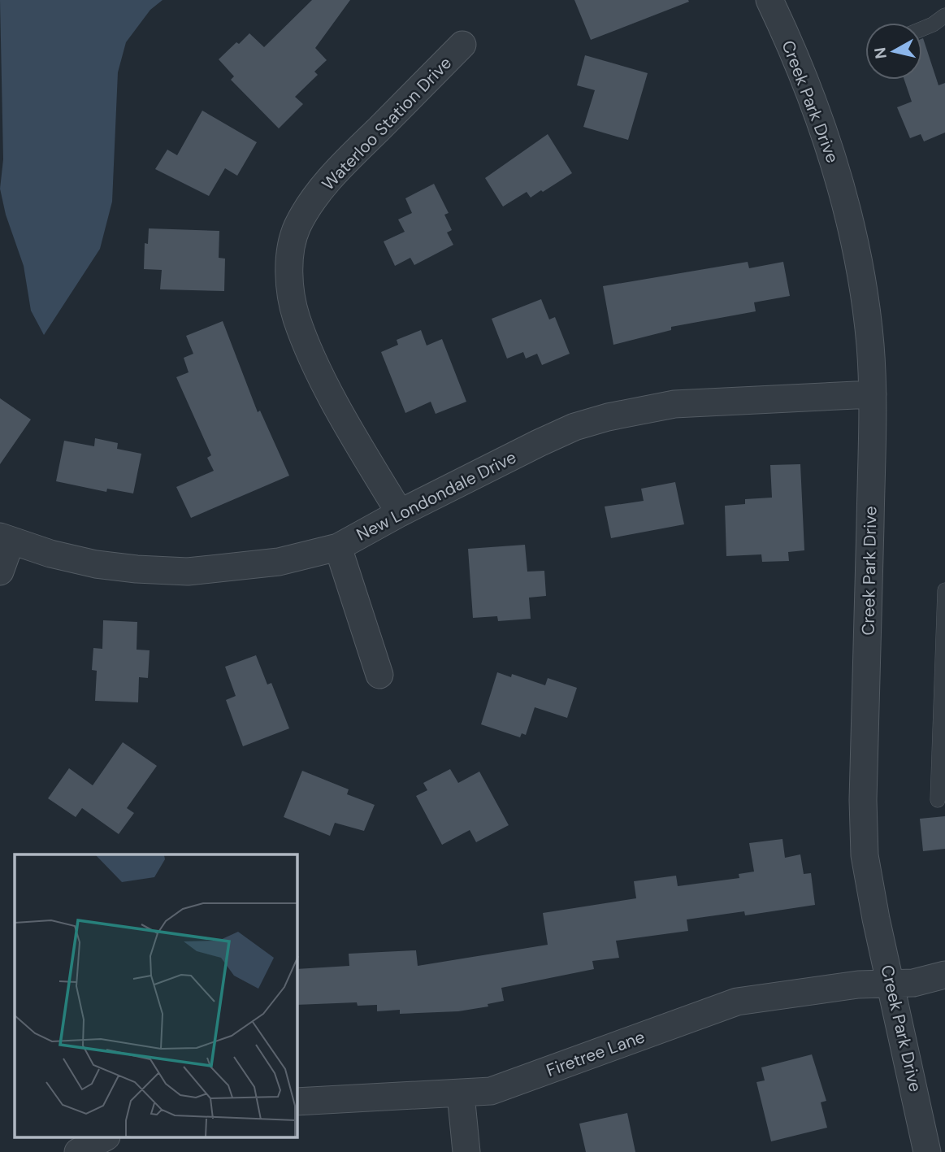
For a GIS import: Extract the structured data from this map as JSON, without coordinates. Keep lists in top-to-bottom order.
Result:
{
  "streets": {
    "street": [
      "Creek Park Drive",
      "Waterloo Station Drive",
      "New Londondale Drive",
      "Firetree Lane"
    ]
  },
  "crossings": [
    ["Creek Park Drive", "New Londondale Drive"],
    ["Creek Park Drive", "Firetree Lane"],
    ["Waterloo Station Drive", "New Londondale Drive"]
  ],
  "north": "left"
}
